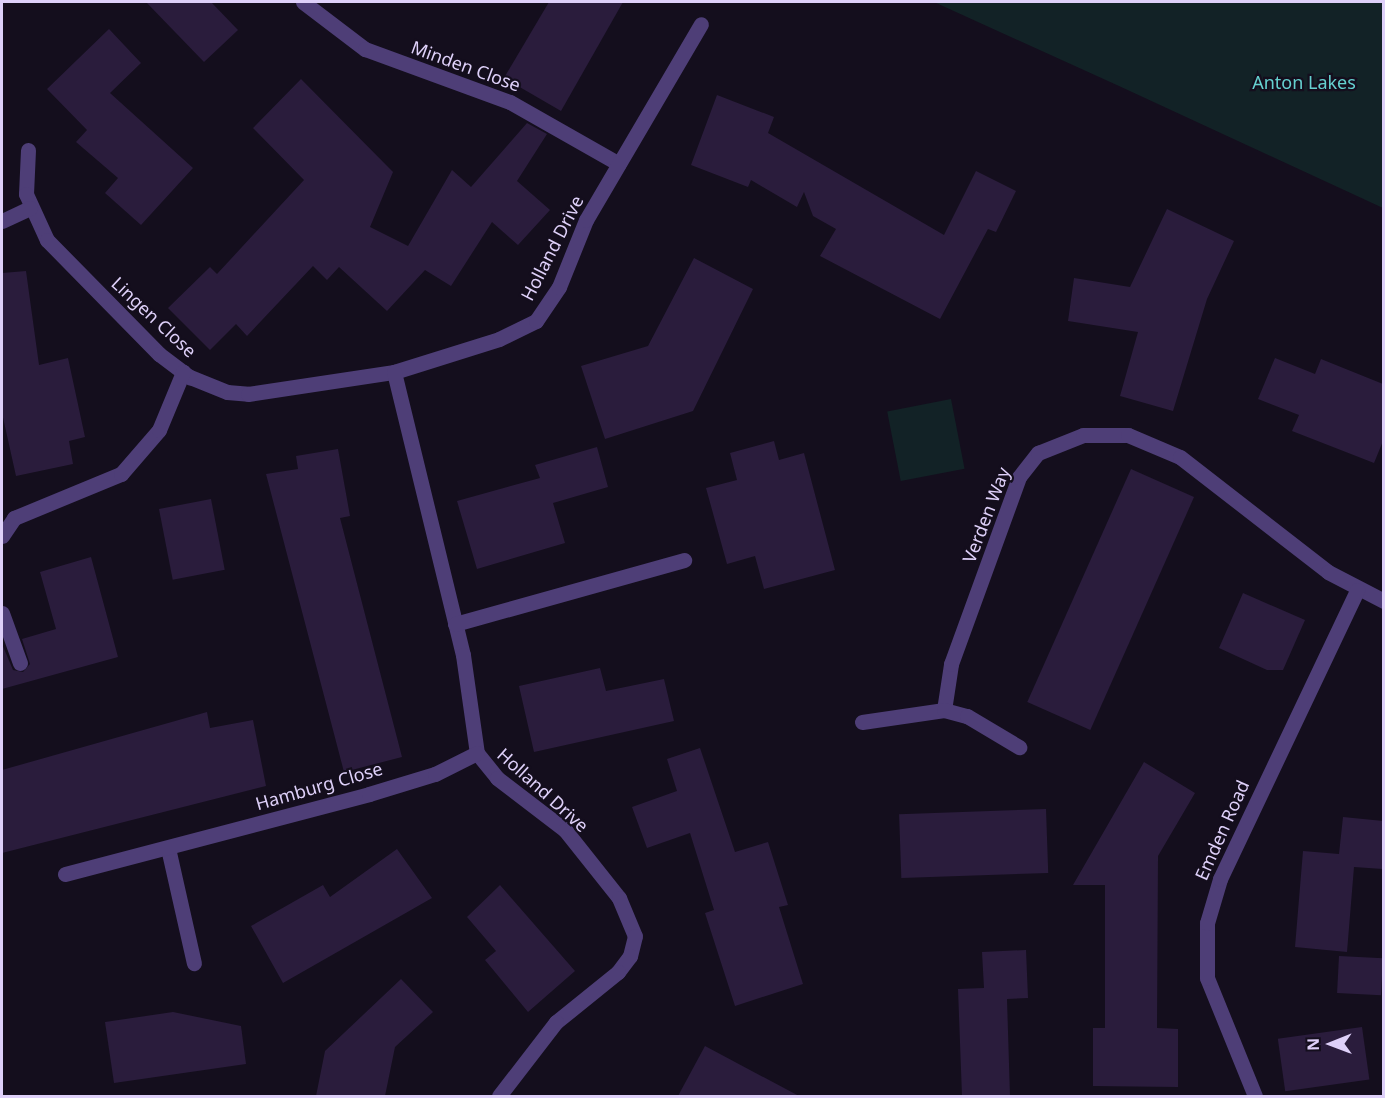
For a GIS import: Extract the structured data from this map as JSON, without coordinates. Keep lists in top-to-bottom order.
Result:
{
  "streets": {
    "street": [
      "Minden Close",
      "Holland Drive",
      "Lingen Close",
      "Verden Way",
      "Hamburg Close",
      "Emden Road"
    ]
  },
  "crossings": [
    ["Minden Close", "Holland Drive"],
    ["Holland Drive", "Lingen Close"],
    ["Holland Drive", "Hamburg Close"],
    ["Verden Way", "Emden Road"]
  ],
  "parks": ["Anton Lakes"],
  "north": "left"
}
